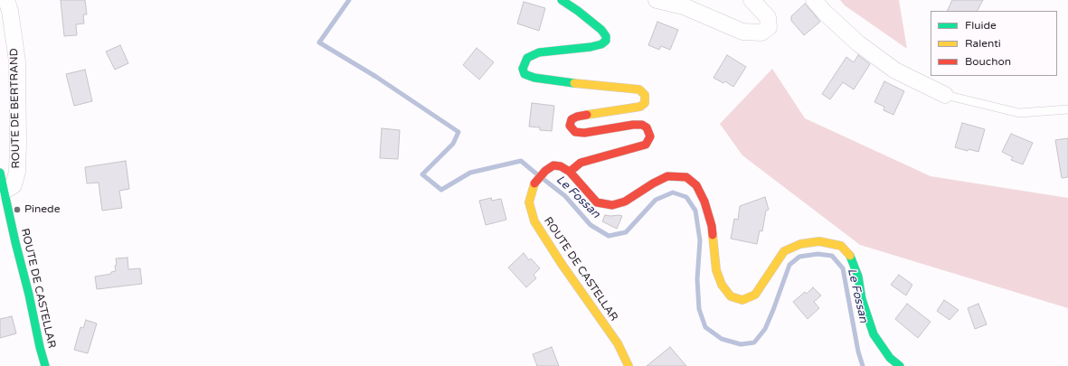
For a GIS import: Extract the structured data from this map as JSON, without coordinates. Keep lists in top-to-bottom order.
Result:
{
  "streets": {
    "street": ["ROUTE DE BERTRAND", "ROUTE DE CASTELLAR"]
  },
  "crossings": [
    ["ROUTE DE BERTRAND", "ROUTE DE CASTELLAR"]
  ],
  "water": ["Le Fossan"],
  "places": ["Pinede"],
  "legend": ["Fluide", "Ralenti", "Bouchon"]
}
